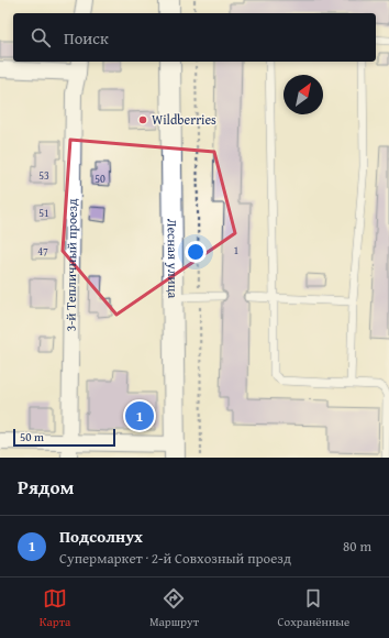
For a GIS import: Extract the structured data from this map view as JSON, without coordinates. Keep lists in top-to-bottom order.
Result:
{
  "streets": {
    "street": ["Лесная улица", "3-й Тепличный проезд"]
  },
  "places": ["Wildberries"],
  "house_numbers": [
    "53",
    "50",
    "51",
    "1",
    "47"
  ],
  "scale_bar": "50 m",
  "north": "top right",
  "page": {
    "search": "Поиск",
    "pins": "1",
    "scale": "50 m",
    "heading": "Рядом",
    "list": [
      {
        "mark": "1",
        "name": "Подсолнух",
        "note": "Супермаркет · 2-й Совхозный проезд",
        "value": "80 m"
      }
    ],
    "nav": ["Карта", "Маршрут", "Сохранённые"]
  }
}
